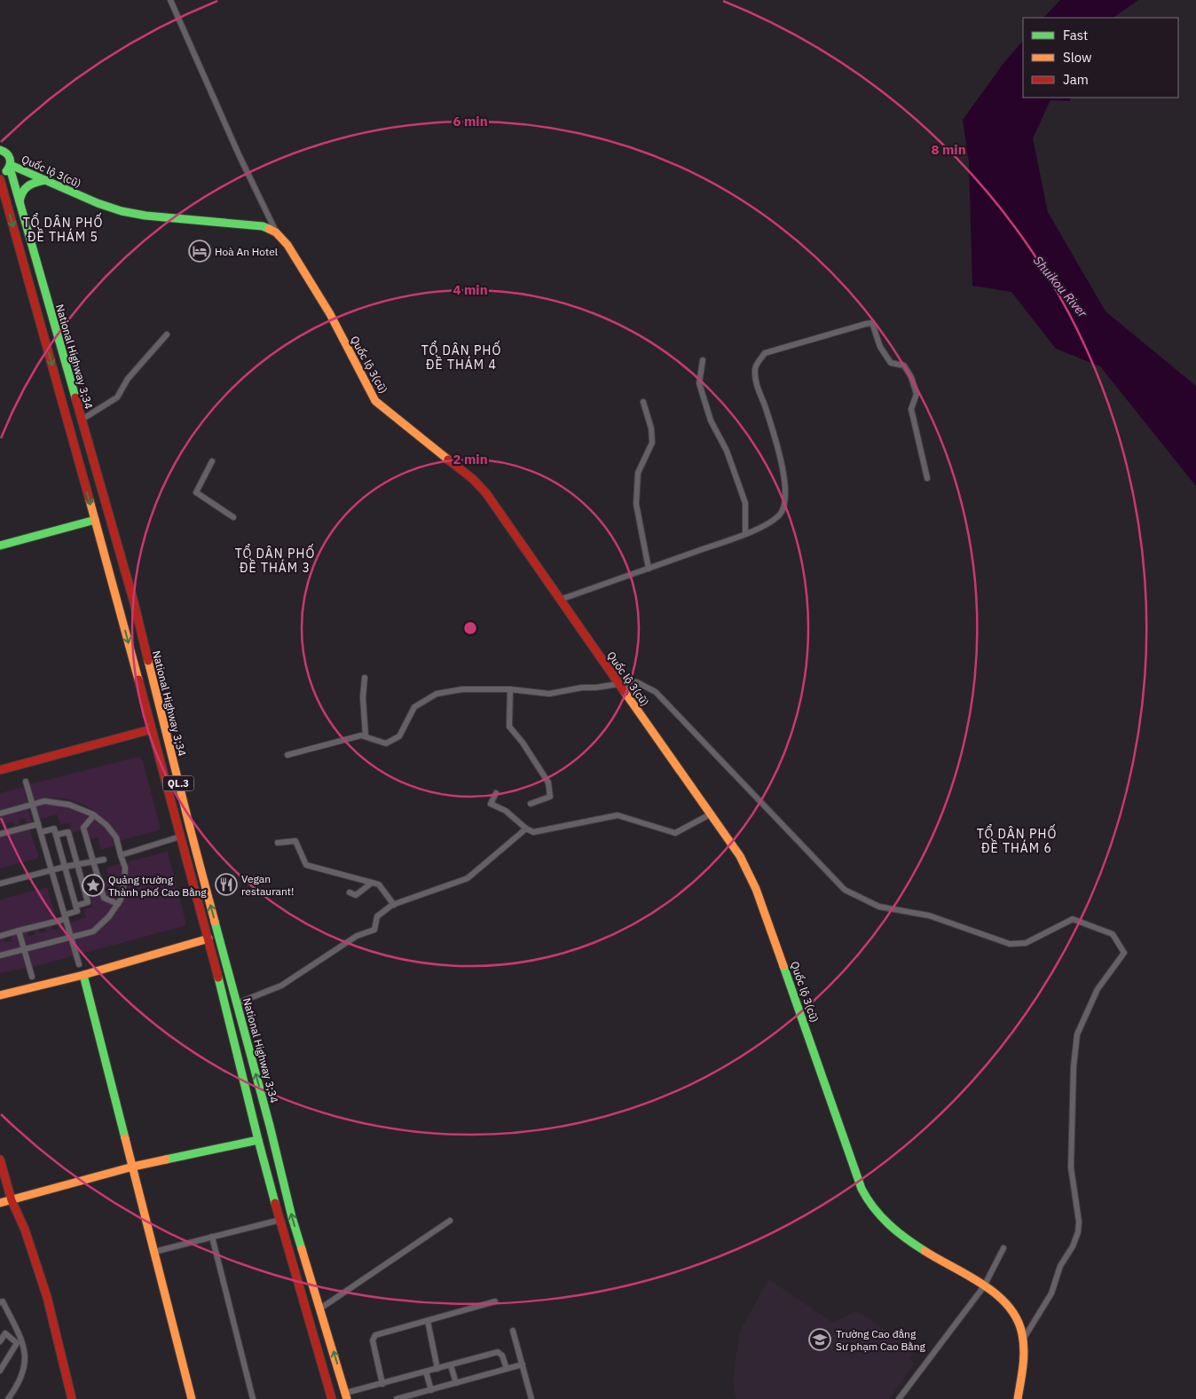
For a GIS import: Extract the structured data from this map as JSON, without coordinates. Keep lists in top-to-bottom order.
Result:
{
  "streets": {
    "main road": ["Quốc lộ 3(cũ)", "National Highway 3;34", "QL.3"]
  },
  "crossings": [
    ["Quốc lộ 3(cũ)", "National Highway 3;34"]
  ],
  "districts": [
    "TỔ DÂN PHỐ ĐỀ THÁM 5",
    "TỔ DÂN PHỐ ĐỀ THÁM 4",
    "TỔ DÂN PHỐ ĐỀ THÁM 3",
    "TỔ DÂN PHỐ ĐỀ THÁM 6"
  ],
  "water": ["Shuikou River"],
  "places": {
    "hotel": ["Hoà An Hotel"],
    "restaurant": ["Vegan restaurant!"],
    "place": ["Quảng trường Thành phố Cao Bằng"],
    "school or university": ["Trường Cao đẳng Sư phạm Cao Bằng"]
  },
  "legend": ["Fast", "Slow", "Jam"],
  "rings": [
    "6 min",
    "8 min",
    "4 min",
    "2 min"
  ]
}
